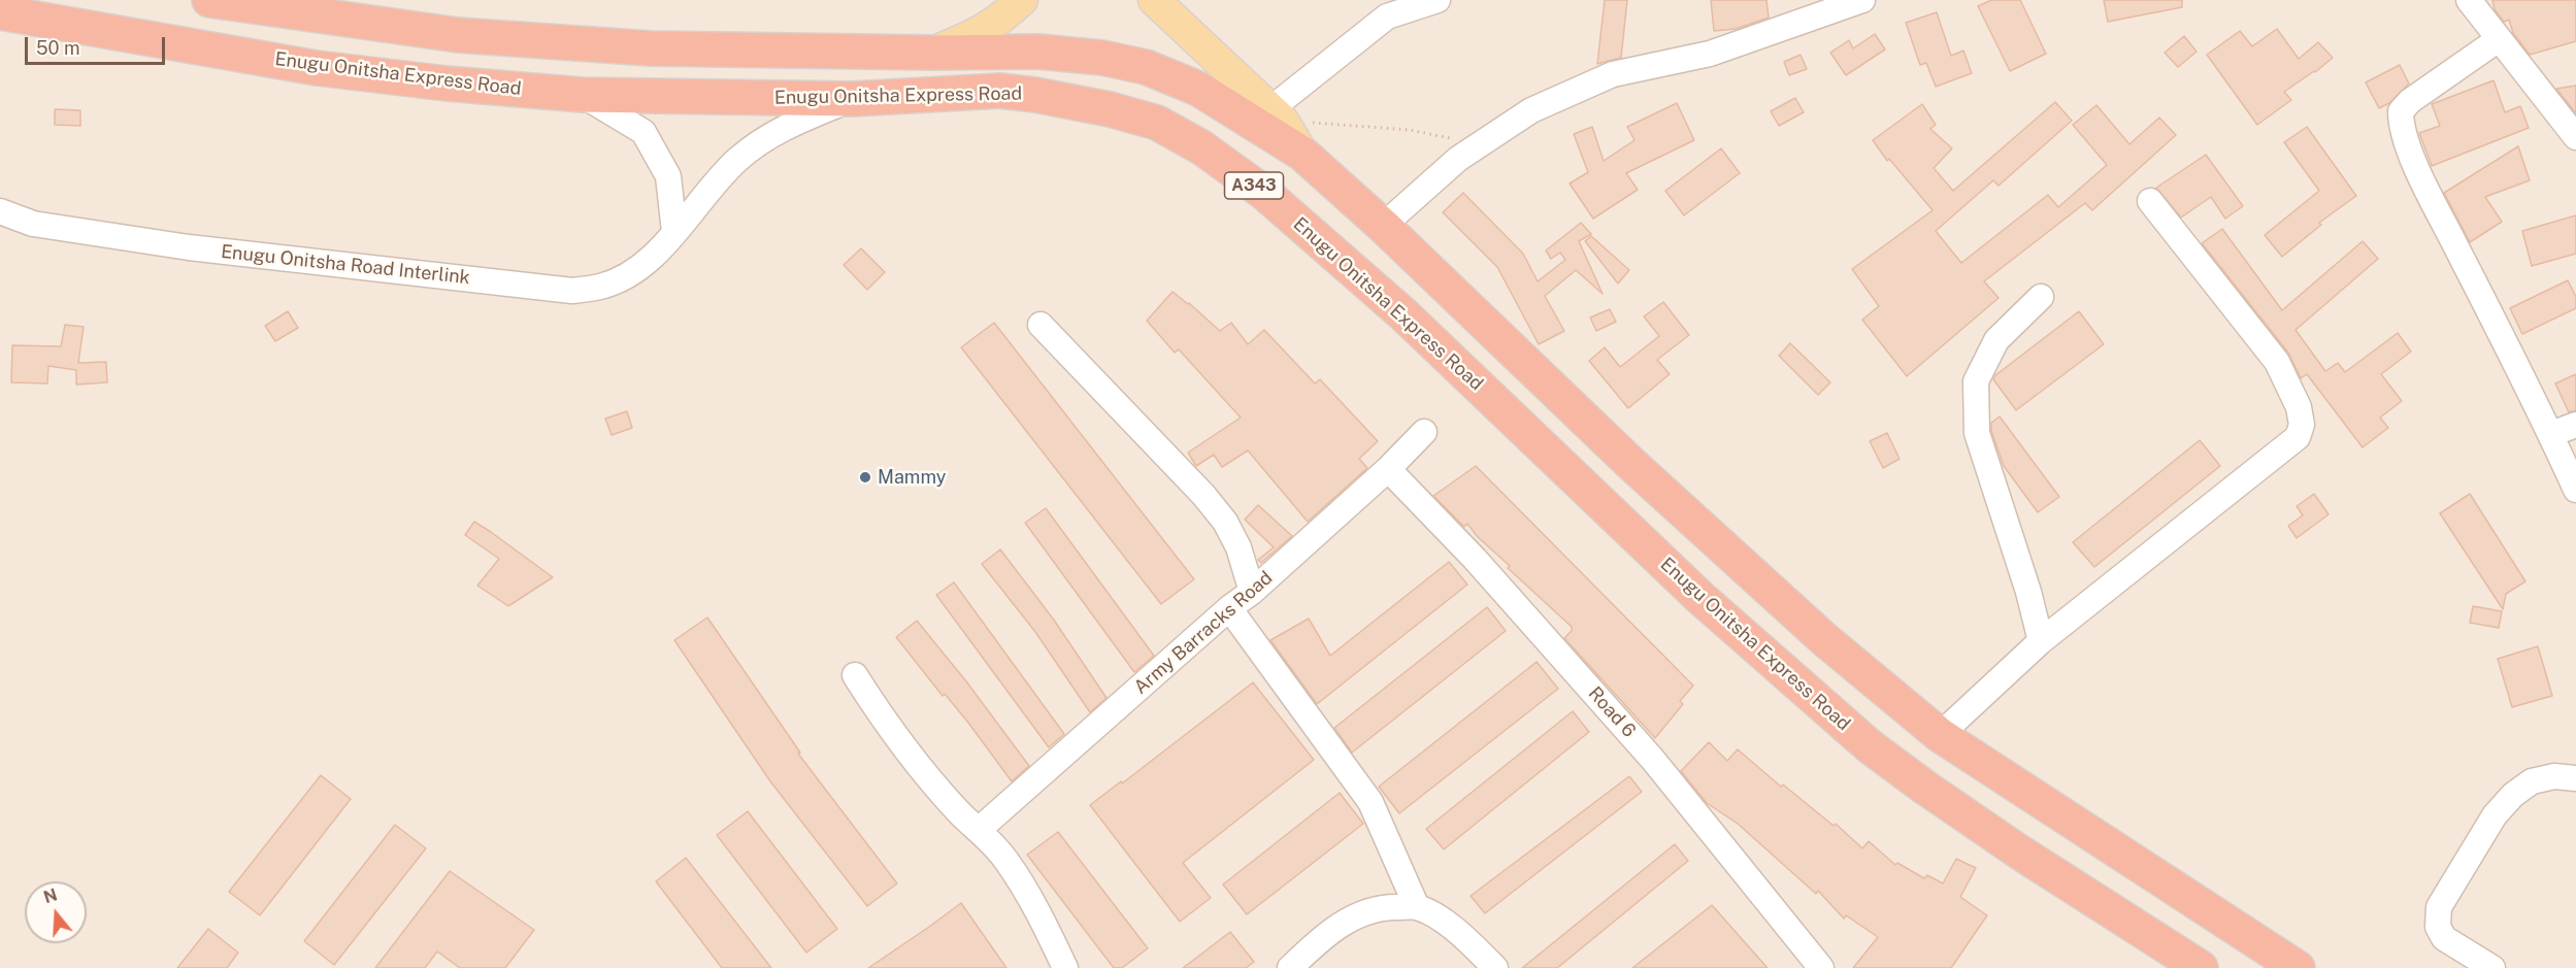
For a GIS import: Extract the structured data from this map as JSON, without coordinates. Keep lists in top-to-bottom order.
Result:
{
  "streets": {
    "highway": ["Enugu Onitsha Express Road", "A343"],
    "street": ["Enugu Onitsha Road Interlink", "Army Barracks Road", "Road 6"]
  },
  "crossings": [
    ["Enugu Onitsha Express Road", "Enugu Onitsha Road Interlink"],
    ["Army Barracks Road", "Road 6"]
  ],
  "places": ["Mammy"],
  "scale_bar": "50 m",
  "north": "top"
}
